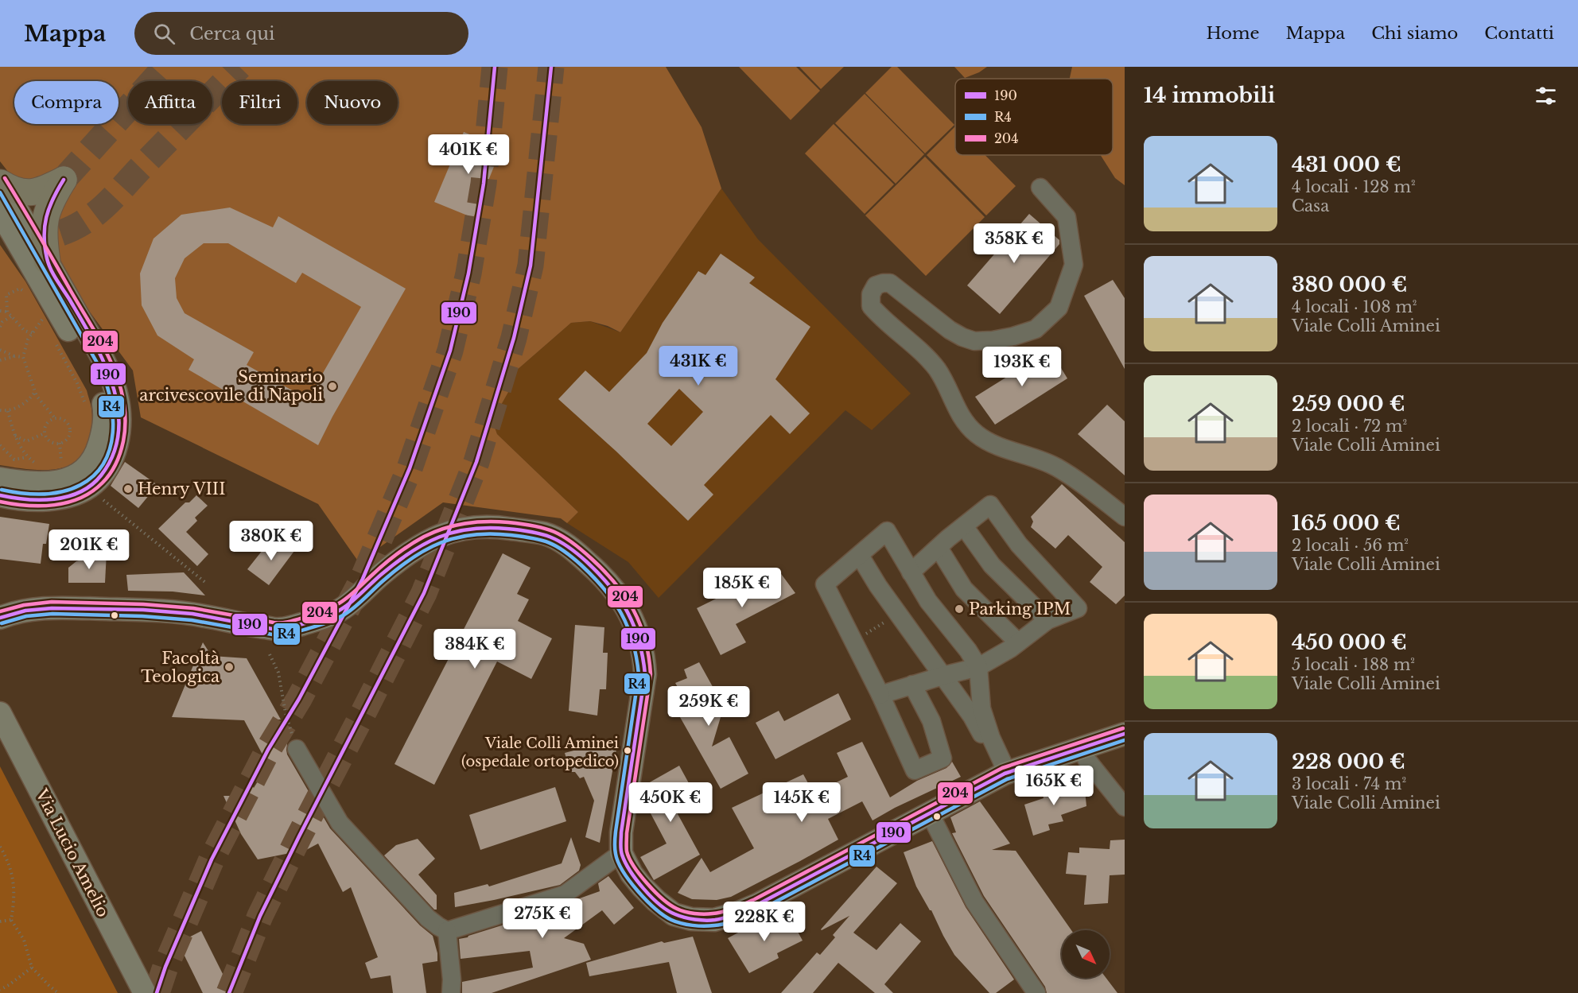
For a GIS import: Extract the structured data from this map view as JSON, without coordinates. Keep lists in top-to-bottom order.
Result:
{
  "streets": {
    "main road": ["Via Lucio Amelio"]
  },
  "places": [
    "Seminario arcivescovile di Napoli",
    "Henry VIII",
    "Parking IPM",
    "Facoltà Teologica",
    "Viale Colli Aminei (ospedale ortopedico)"
  ],
  "lines": ["transit line 190", "transit line 204", "transit line R4"],
  "legend": ["190", "R4", "204"],
  "north": "bottom right",
  "page": {
    "header": "Mappa",
    "search": "Cerca qui",
    "nav": [
      "Home",
      "Mappa",
      "Chi siamo",
      "Contatti"
    ],
    "heading": "14 immobili",
    "chip": [
      "Compra",
      "Affitta",
      "Filtri",
      "Nuovo"
    ],
    "list": [
      {
        "name": "431 000 €",
        "note": "4 locali · 128 m² · Casa"
      },
      {
        "name": "380 000 €",
        "note": "4 locali · 108 m² · Viale Colli Aminei"
      },
      {
        "name": "259 000 €",
        "note": "2 locali · 72 m² · Viale Colli Aminei"
      },
      {
        "name": "165 000 €",
        "note": "2 locali · 56 m² · Viale Colli Aminei"
      },
      {
        "name": "450 000 €",
        "note": "5 locali · 188 m² · Viale Colli Aminei"
      },
      {
        "name": "228 000 €",
        "note": "3 locali · 74 m² · Viale Colli Aminei"
      }
    ],
    "price": [
      "401K €",
      "358K €",
      "431K €",
      "193K €",
      "380K €",
      "201K €",
      "185K €",
      "384K €",
      "259K €",
      "165K €",
      "450K €",
      "145K €",
      "275K €",
      "228K €"
    ]
  }
}
